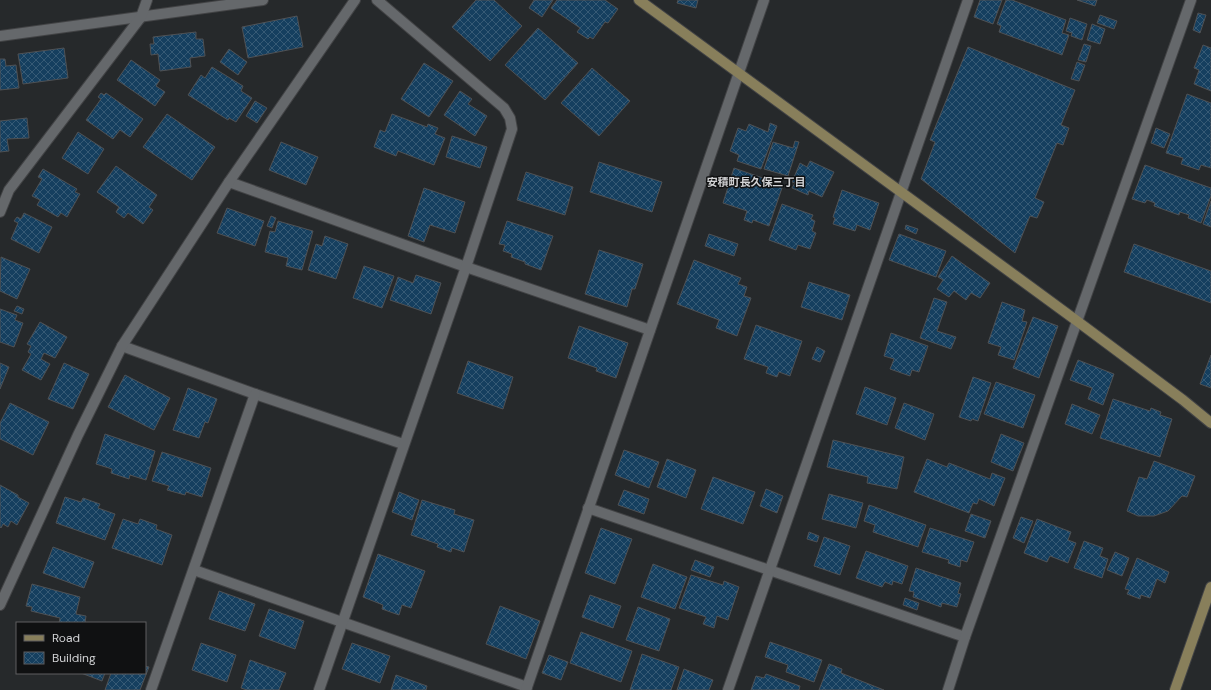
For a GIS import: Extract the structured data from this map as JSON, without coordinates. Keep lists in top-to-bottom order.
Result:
{
  "districts": ["安積町長久保三丁目"],
  "legend": ["Road", "Building"]
}
